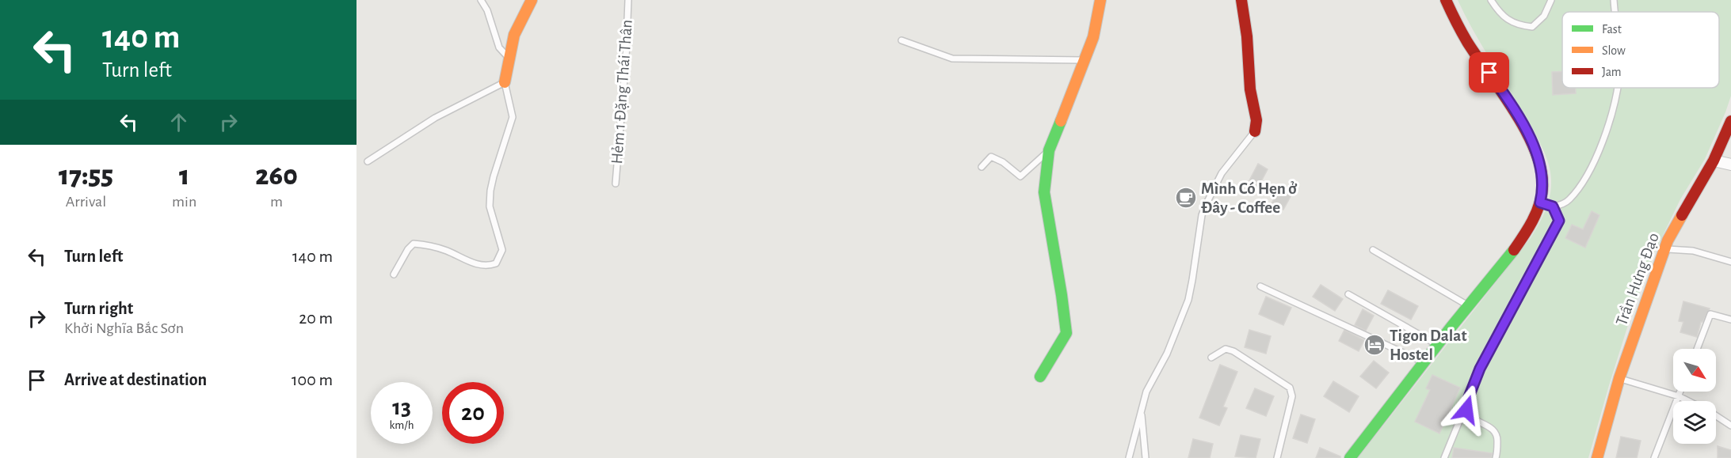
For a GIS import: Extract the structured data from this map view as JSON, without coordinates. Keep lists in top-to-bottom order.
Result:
{
  "streets": {
    "street": ["Trần Hưng Đạo"],
    "lane": ["Hẻm 1 Đặng Thái Thân"]
  },
  "places": {
    "cafe": ["Mình Có Hẹn ở Đây - Coffee"],
    "hotel": ["Tigon Dalat Hostel"]
  },
  "legend": ["Fast", "Slow", "Jam"],
  "north": "bottom right",
  "page": {
    "turn": ["140 m", "Turn left"],
    "eta": [
      "17:55",
      "Arrival",
      "1",
      "min",
      "260",
      "m"
    ],
    "list": [
      {
        "name": "Turn left",
        "value": "140 m"
      },
      {
        "name": "Turn right",
        "note": "Khởi Nghĩa Bắc Sơn",
        "value": "20 m"
      },
      {
        "name": "Arrive at destination",
        "value": "100 m"
      }
    ],
    "speed": "13 km/h",
    "limit": "20"
  }
}
